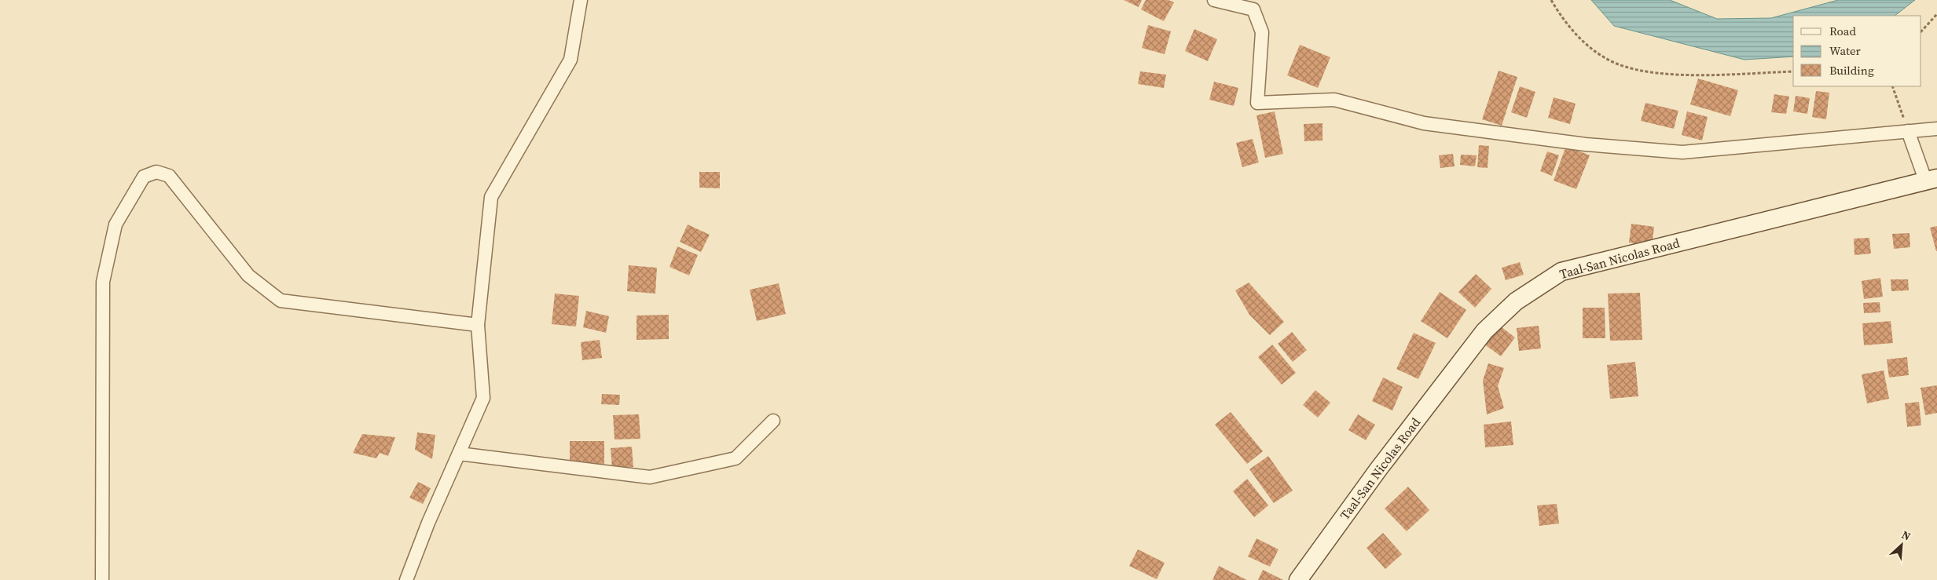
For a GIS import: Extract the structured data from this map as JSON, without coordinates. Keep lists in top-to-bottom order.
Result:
{
  "streets": {
    "main road": ["Taal-San Nicolas Road"]
  },
  "legend": ["Road", "Water", "Building"],
  "north": "top right"
}
